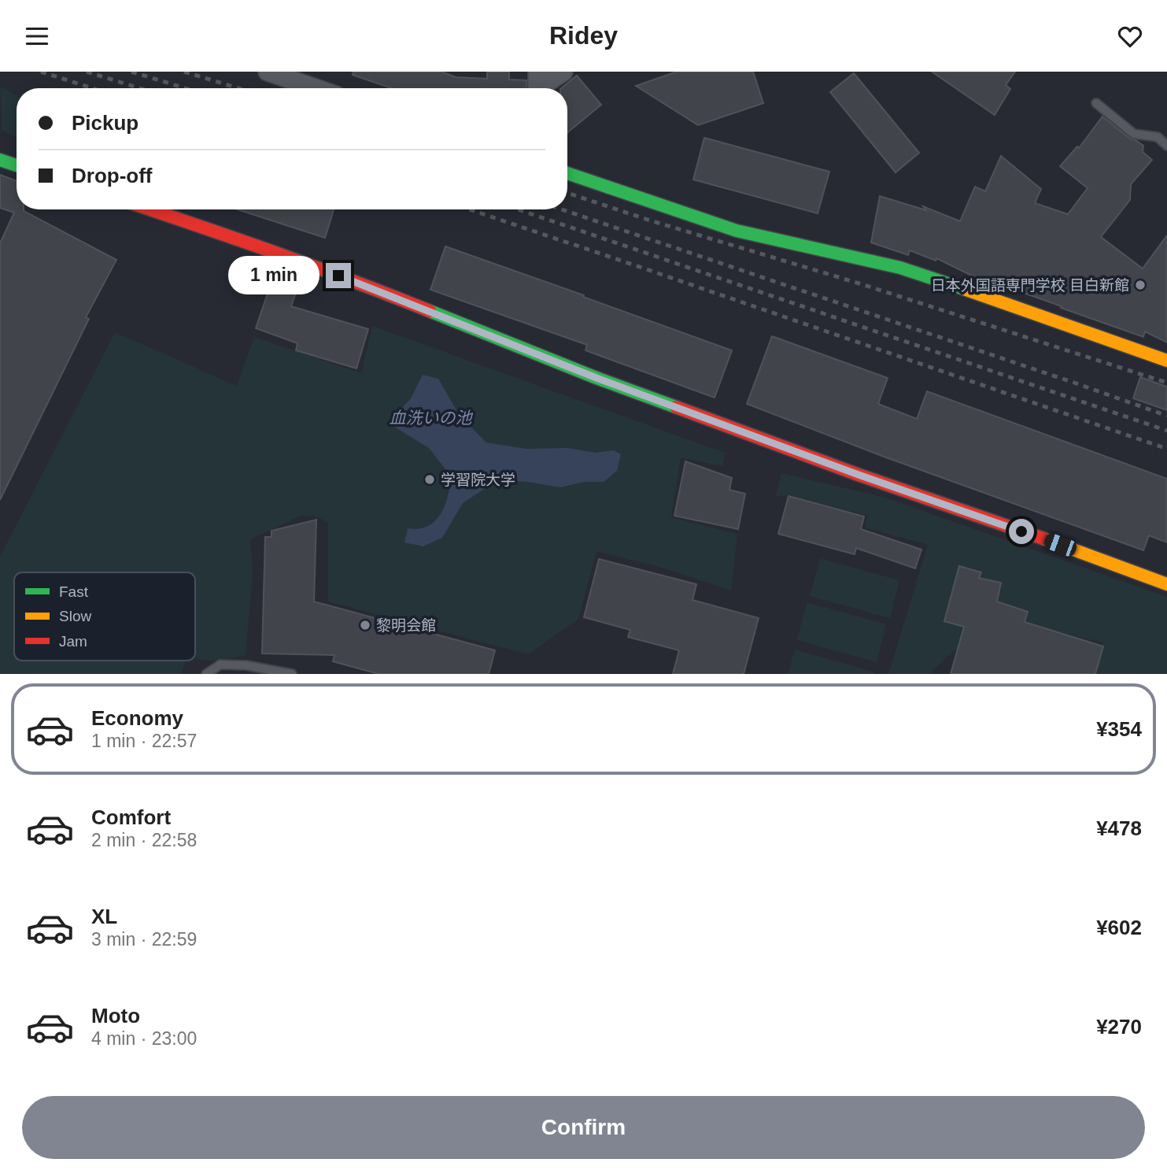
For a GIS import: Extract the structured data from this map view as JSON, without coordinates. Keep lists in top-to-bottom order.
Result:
{
  "water": ["血洗いの池"],
  "places": ["日本外国語専門学校 目白新館", "学習院大学", "黎明会館"],
  "legend": ["Fast", "Slow", "Jam"],
  "page": {
    "header": "Ridey",
    "banner": ["Pickup", "Drop-off"],
    "bubble": "1 min",
    "list": [
      {
        "name": "Economy",
        "note": "1 min · 22:57",
        "value": "¥354"
      },
      {
        "name": "Comfort",
        "note": "2 min · 22:58",
        "value": "¥478"
      },
      {
        "name": "XL",
        "note": "3 min · 22:59",
        "value": "¥602"
      },
      {
        "name": "Moto",
        "note": "4 min · 23:00",
        "value": "¥270"
      }
    ],
    "buttons": "Confirm"
  }
}
